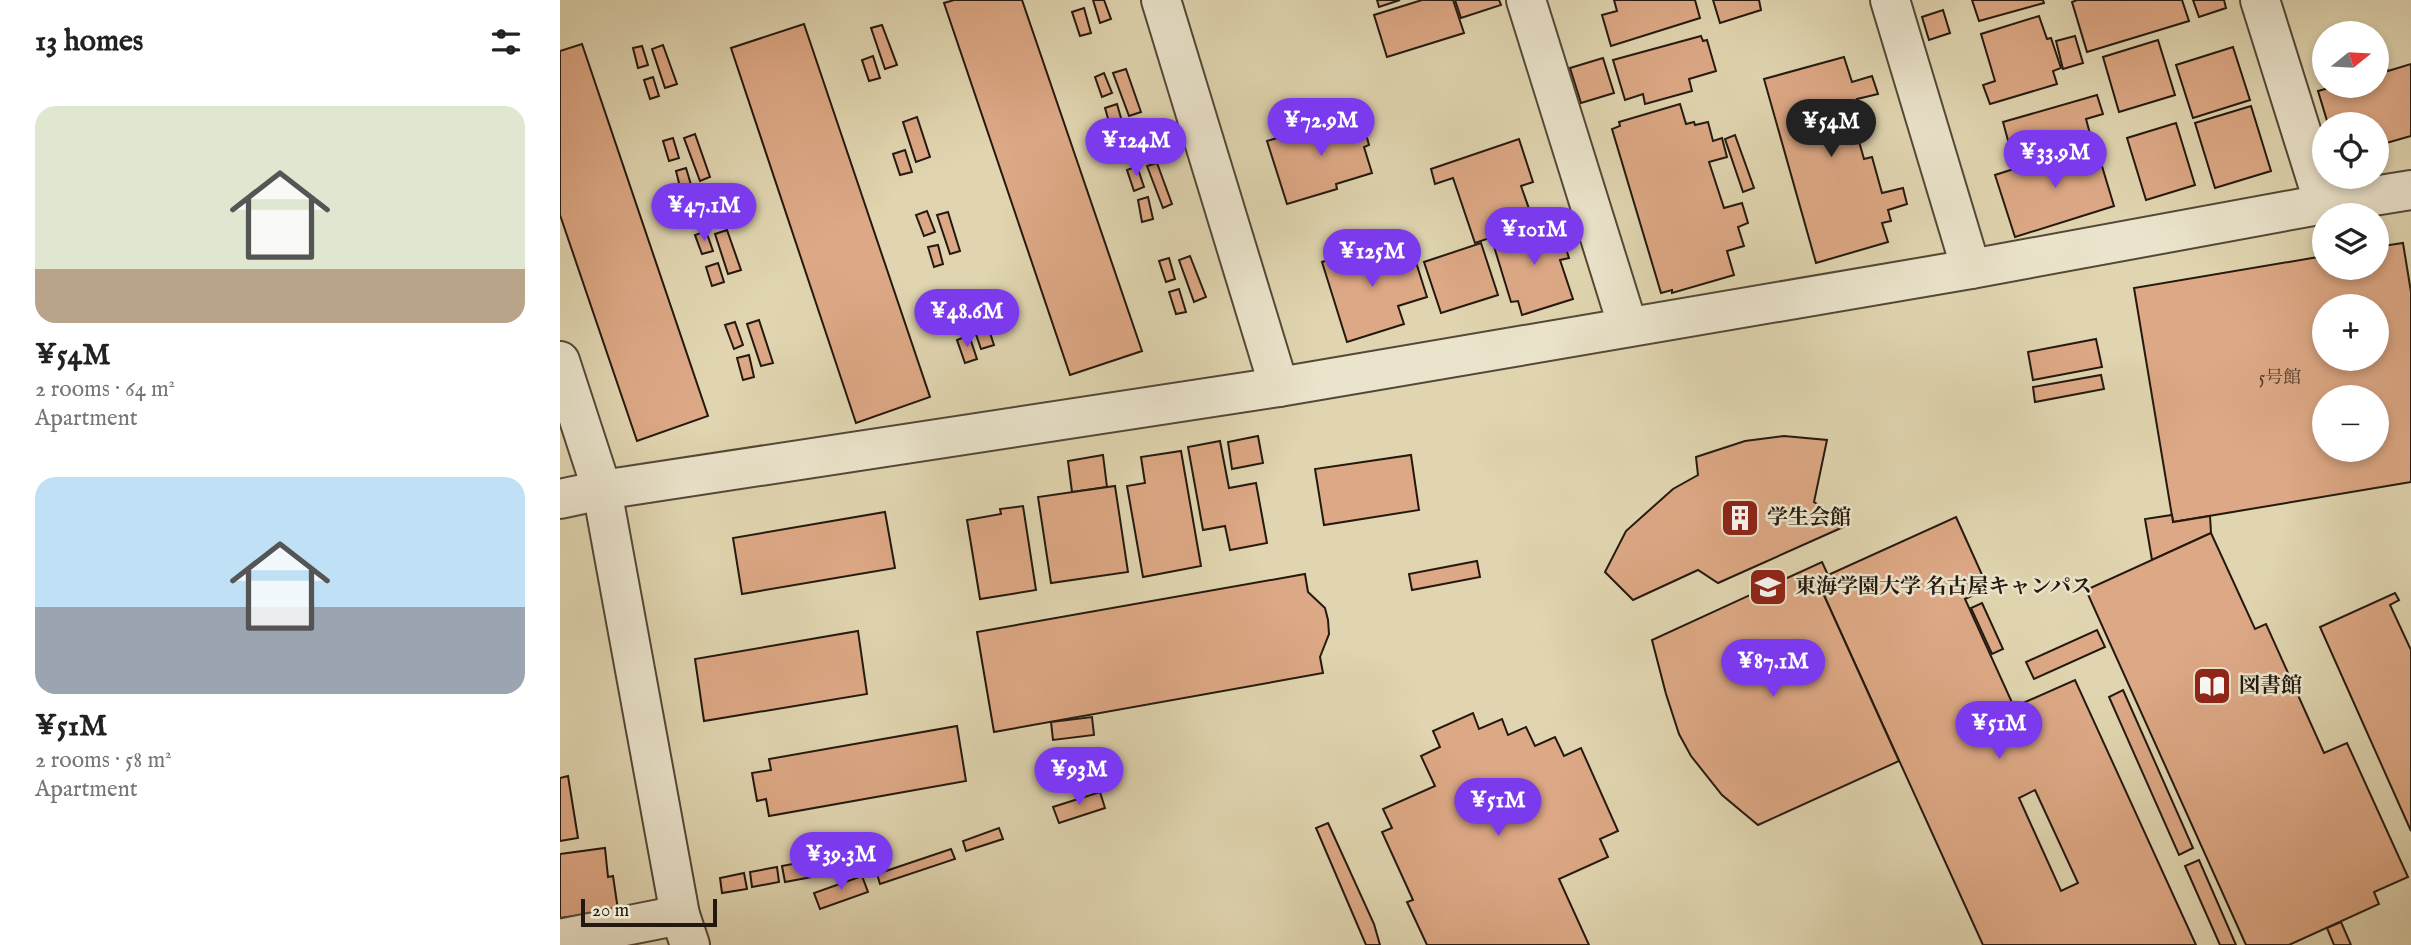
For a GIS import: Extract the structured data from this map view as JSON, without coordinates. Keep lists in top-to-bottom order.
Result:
{
  "places": {
    "building": ["学生会館"],
    "school or university": ["東海学園大学 名古屋キャンパス"],
    "library": ["図書館"]
  },
  "house_numbers": ["5号館"],
  "scale_bar": "20 m",
  "north": "right",
  "page": {
    "heading": "13 homes",
    "map_buttons": ["+", "−"],
    "list": [
      {
        "name": "¥54M",
        "note": "2 rooms · 64 m² · Apartment"
      },
      {
        "name": "¥51M",
        "note": "2 rooms · 58 m² · Apartment"
      }
    ],
    "price": [
      "¥72.9M",
      "¥54M",
      "¥124M",
      "¥33.9M",
      "¥47.1M",
      "¥101M",
      "¥125M",
      "¥48.6M",
      "¥87.1M",
      "¥51M",
      "¥93M",
      "¥51M",
      "¥39.3M"
    ],
    "scale": "20 m"
  }
}
